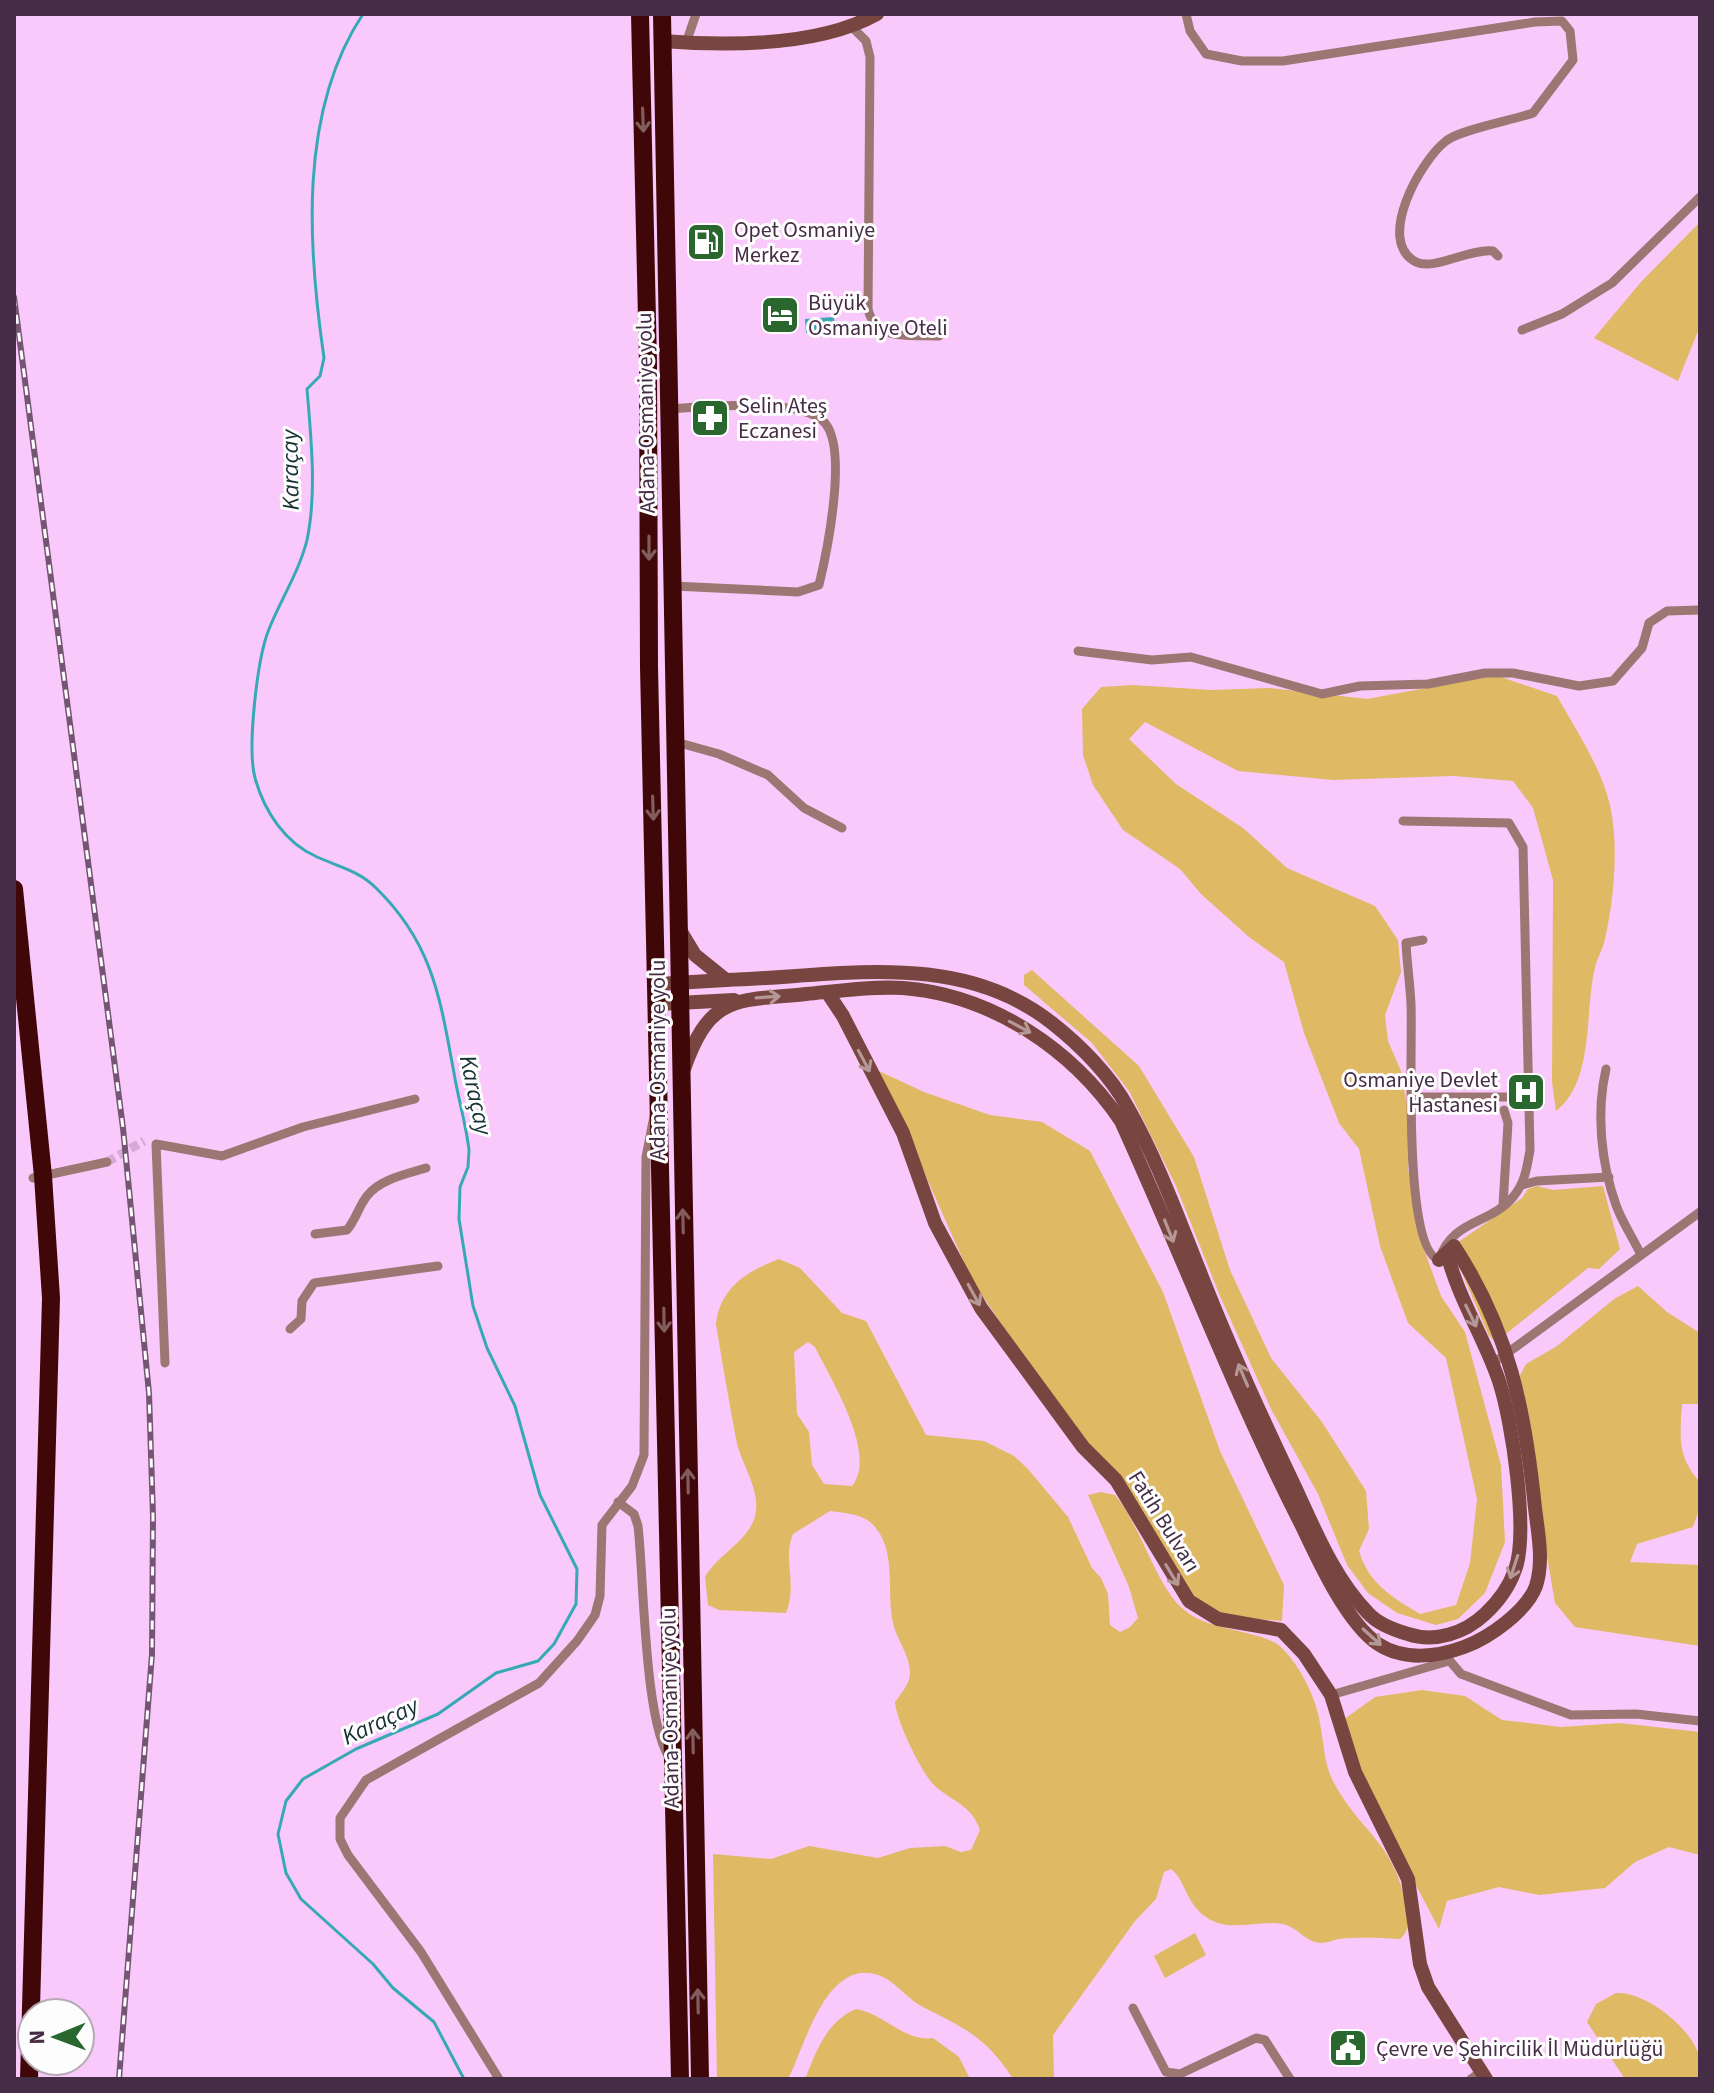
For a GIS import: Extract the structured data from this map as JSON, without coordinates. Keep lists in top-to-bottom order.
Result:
{
  "streets": {
    "highway": ["Adana-Osmaniye yolu"],
    "street": ["Fatih Bulvarı"]
  },
  "water": ["Karaçay"],
  "places": {
    "fuel station": ["Opet Osmaniye Merkez"],
    "hotel": ["Büyük Osmaniye Oteli"],
    "pharmacy": ["Selin Ateş Eczanesi"],
    "hospital": ["Osmaniye Devlet Hastanesi"],
    "public building": ["Çevre ve Şehircilik İl Müdürlüğü"]
  },
  "north": "left"
}
